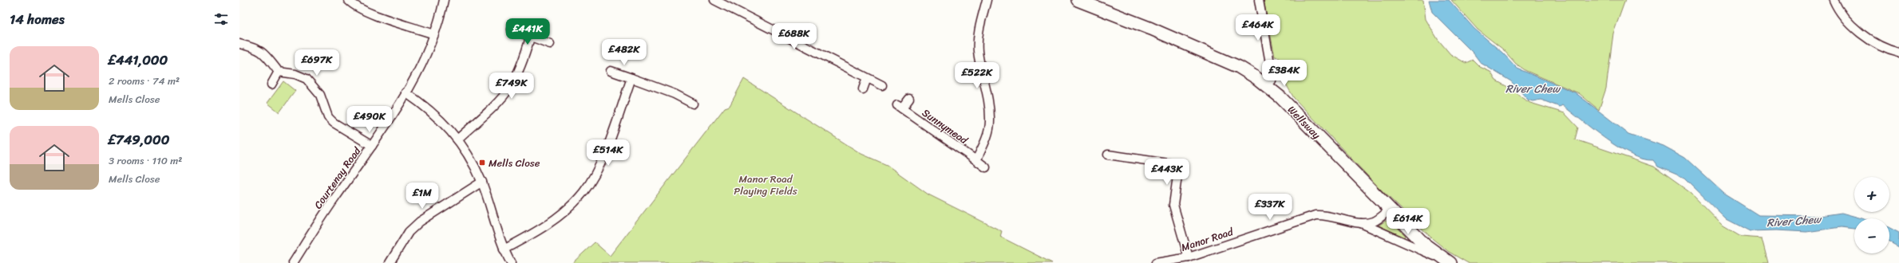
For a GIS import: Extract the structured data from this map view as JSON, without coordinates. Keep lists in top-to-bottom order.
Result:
{
  "streets": {
    "main road": ["Wellsway"],
    "street": ["Sunnymead", "Courtenay Road", "Manor Road"]
  },
  "crossings": [
    ["Wellsway", "Manor Road"]
  ],
  "water": ["River Chew"],
  "parks": ["Manor Road Playing Fields"],
  "places": {
    "transit": ["Mells Close"]
  },
  "page": {
    "heading": "14 homes",
    "price": [
      "£464K",
      "£441K",
      "£688K",
      "£482K",
      "£697K",
      "£384K",
      "£522K",
      "£749K",
      "£490K",
      "£514K",
      "£443K",
      "£1M",
      "£337K",
      "£614K"
    ],
    "list": [
      {
        "name": "£441,000",
        "note": "2 rooms · 74 m² · Mells Close"
      },
      {
        "name": "£749,000",
        "note": "3 rooms · 110 m² · Mells Close"
      }
    ],
    "map_buttons": ["+", "−"]
  }
}
